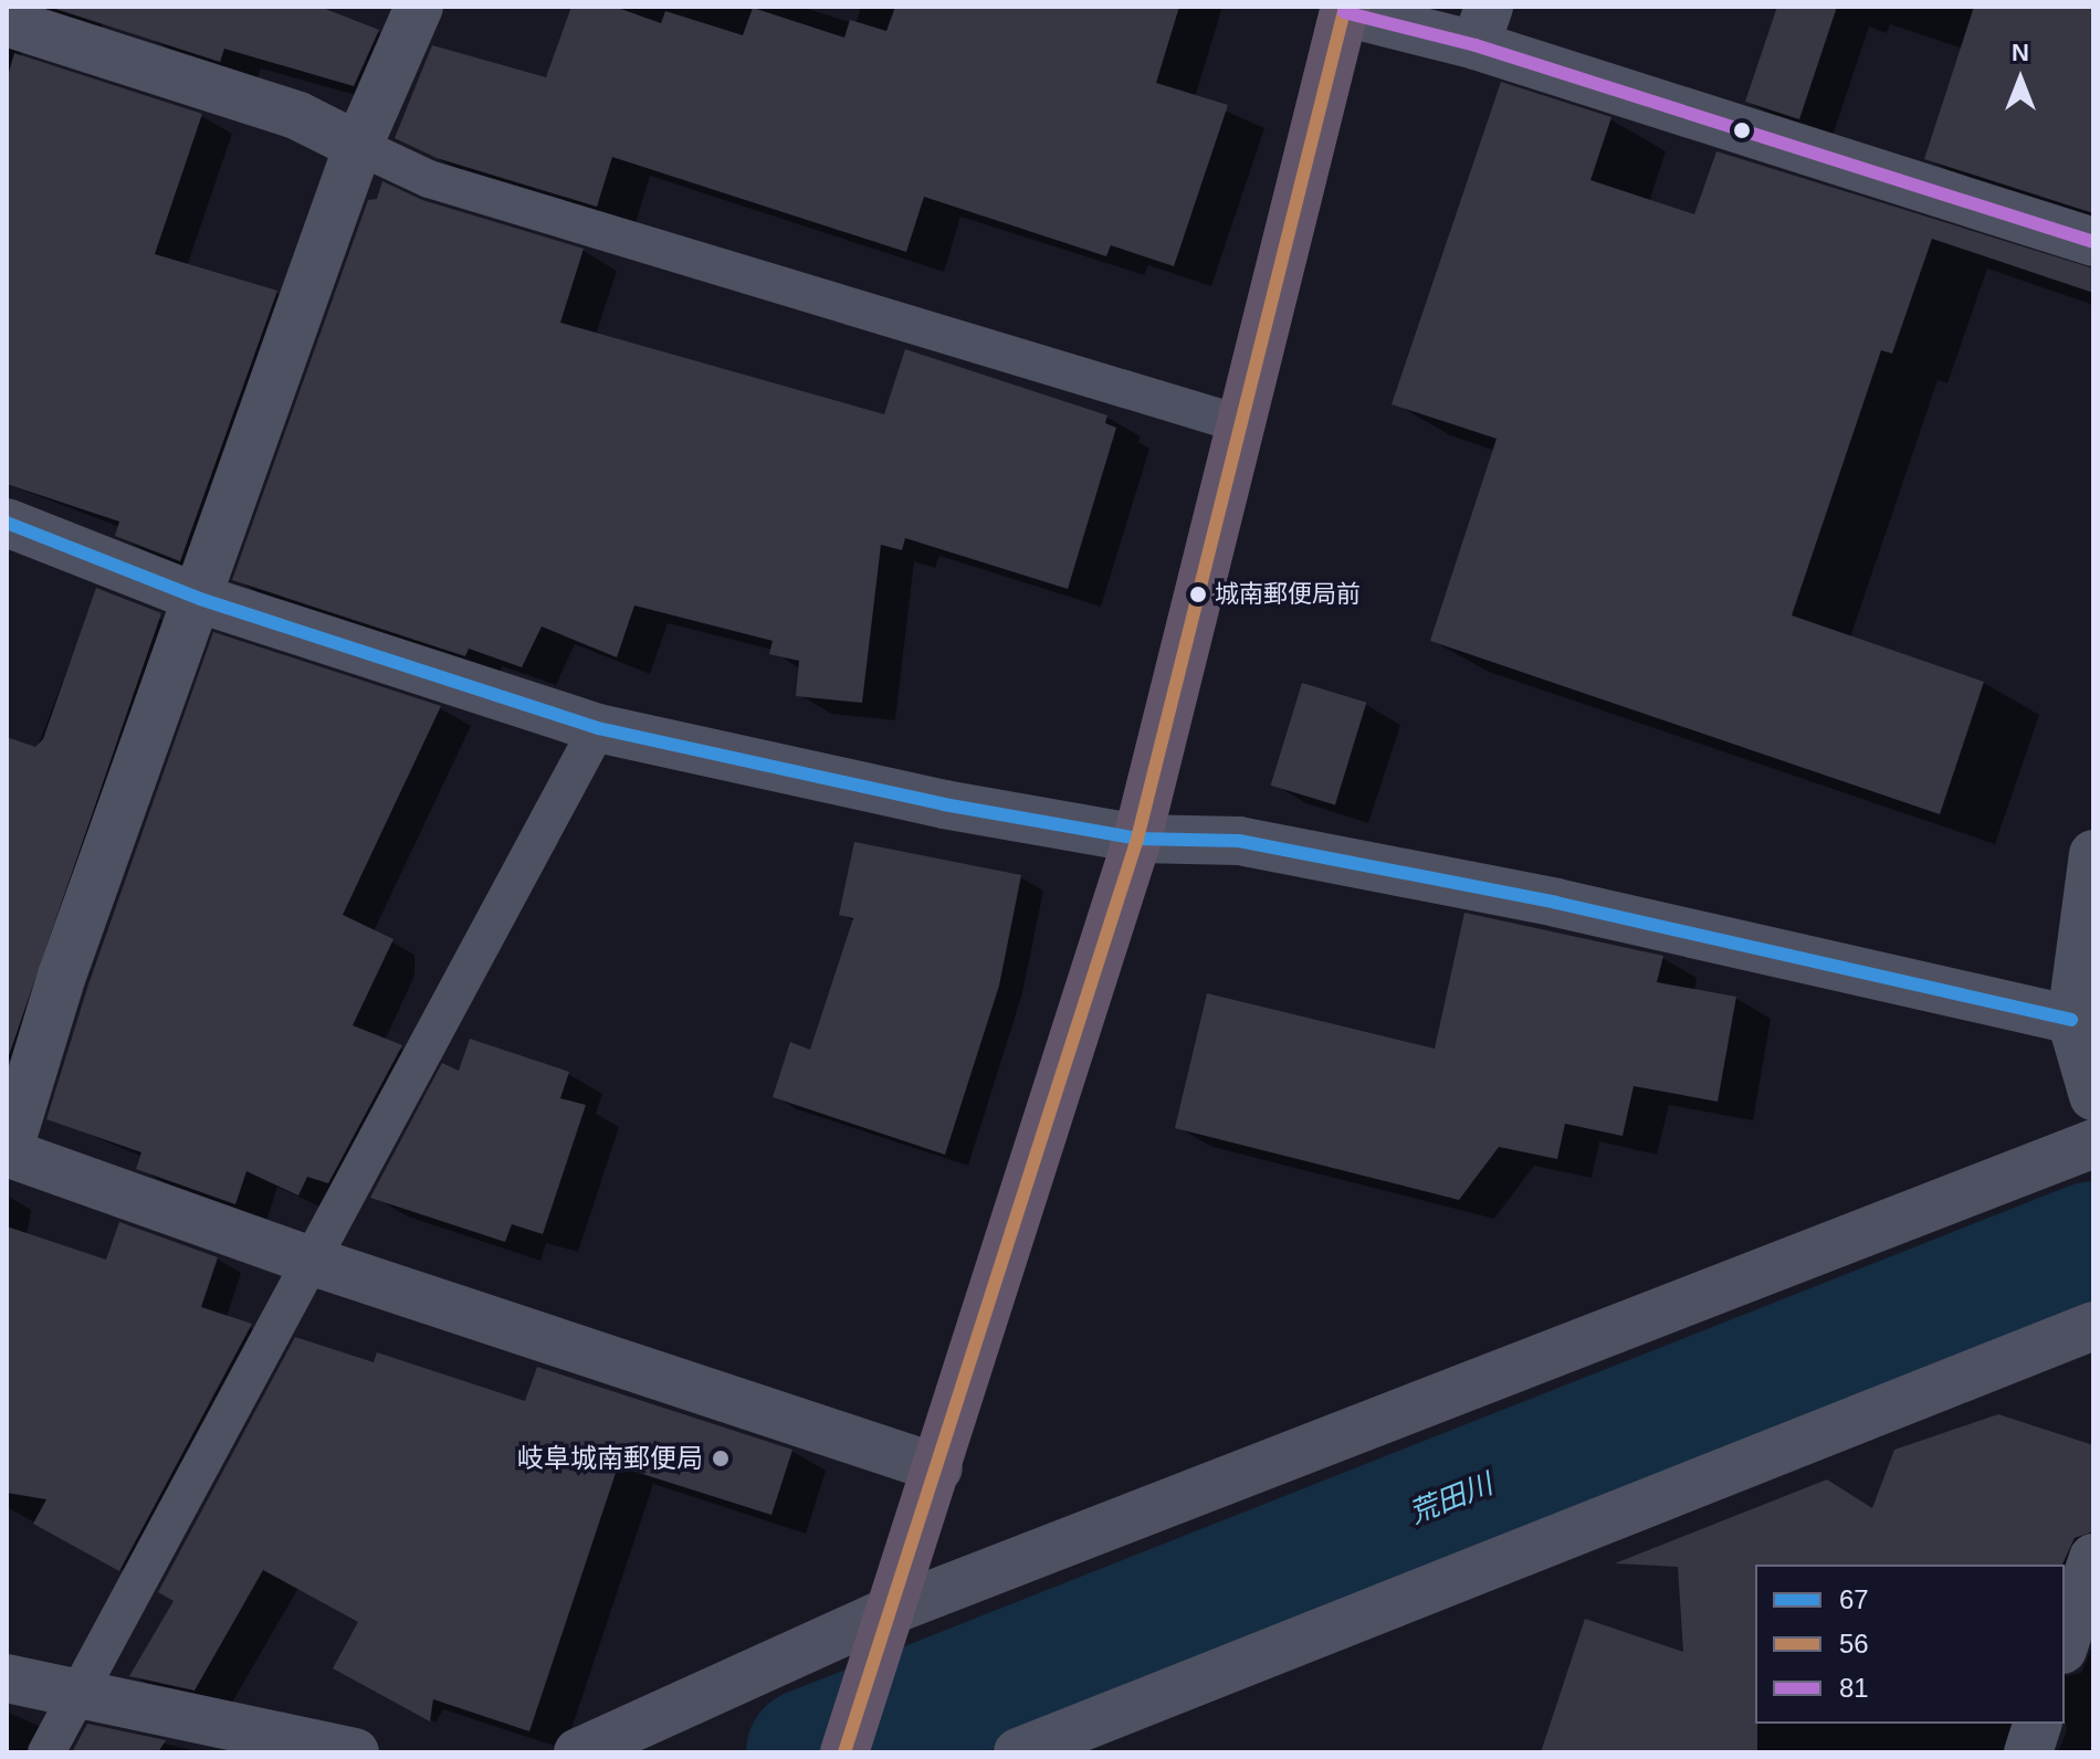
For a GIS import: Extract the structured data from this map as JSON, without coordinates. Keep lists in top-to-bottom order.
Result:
{
  "water": ["荒田川"],
  "places": ["城南郵便局前", "岐阜城南郵便局"],
  "lines": ["transit line 56", "transit line 81", "transit line 67"],
  "legend": ["67", "56", "81"],
  "north": "top"
}
